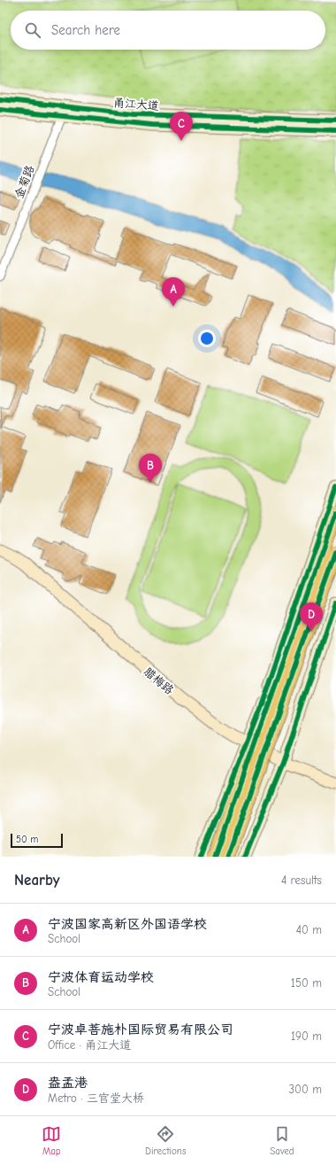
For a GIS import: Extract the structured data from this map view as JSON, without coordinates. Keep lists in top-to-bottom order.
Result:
{
  "streets": {
    "street": ["甬江大道", "金菊路", "腊梅路"]
  },
  "crossings": [
    ["甬江大道", "金菊路"]
  ],
  "scale_bar": "50 m",
  "page": {
    "search": "Search here",
    "pins": [
      "C",
      "A",
      "B",
      "D"
    ],
    "scale": "50 m",
    "heading": ["Nearby", "4 results"],
    "list": [
      {
        "mark": "A",
        "name": "宁波国家高新区外国语学校",
        "note": "School",
        "value": "40 m"
      },
      {
        "mark": "B",
        "name": "宁波体育运动学校",
        "note": "School",
        "value": "150 m"
      },
      {
        "mark": "C",
        "name": "宁波卓菩施朴国际贸易有限公司",
        "note": "Office · 甬江大道",
        "value": "190 m"
      },
      {
        "mark": "D",
        "name": "盎孟港",
        "note": "Metro · 三官堂大桥",
        "value": "300 m"
      }
    ],
    "nav": ["Map", "Directions", "Saved"]
  }
}
